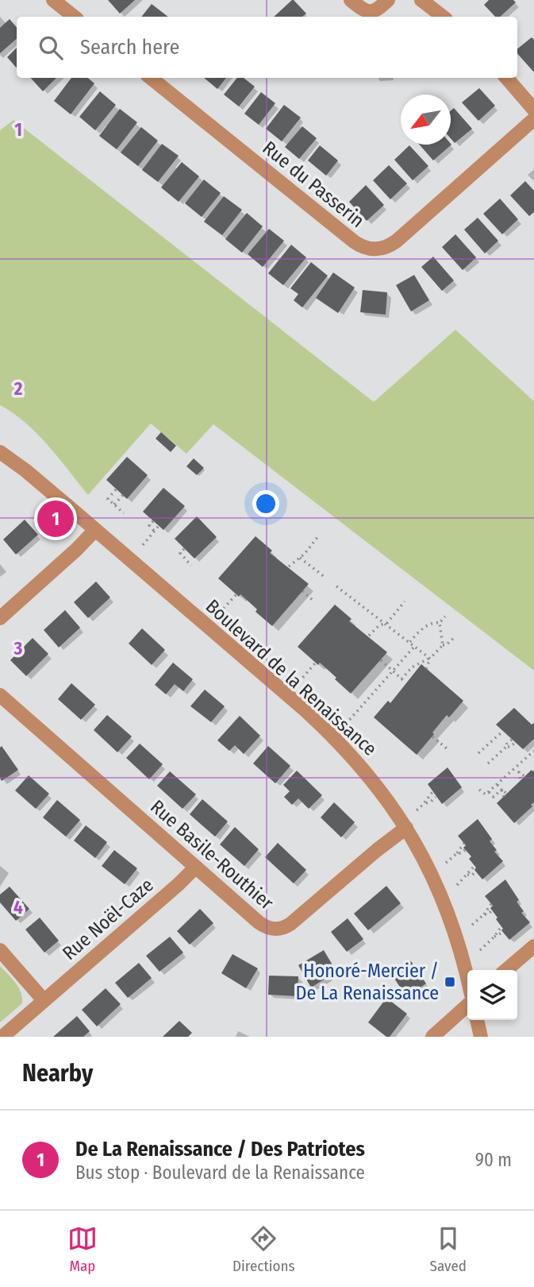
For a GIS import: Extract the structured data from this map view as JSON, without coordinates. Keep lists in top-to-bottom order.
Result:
{
  "streets": {
    "street": [
      "Rue du Passerin",
      "Boulevard de la Renaissance",
      "Rue Basile-Routhier",
      "Rue Noël-Caze"
    ]
  },
  "crossings": [
    ["Boulevard de la Renaissance", "Rue Basile-Routhier"],
    ["Rue Basile-Routhier", "Rue Noël-Caze"]
  ],
  "places": {
    "transit": ["Honoré-Mercier / De La Renaissance"]
  },
  "north": "bottom left",
  "page": {
    "search": "Search here",
    "pins": "1",
    "heading": "Nearby",
    "list": [
      {
        "mark": "1",
        "name": "De La Renaissance / Des Patriotes",
        "note": "Bus stop · Boulevard de la Renaissance",
        "value": "90 m"
      }
    ],
    "nav": ["Map", "Directions", "Saved"]
  },
  "grid": {
    "rows": [
      "1",
      "2",
      "3",
      "4"
    ]
  }
}
